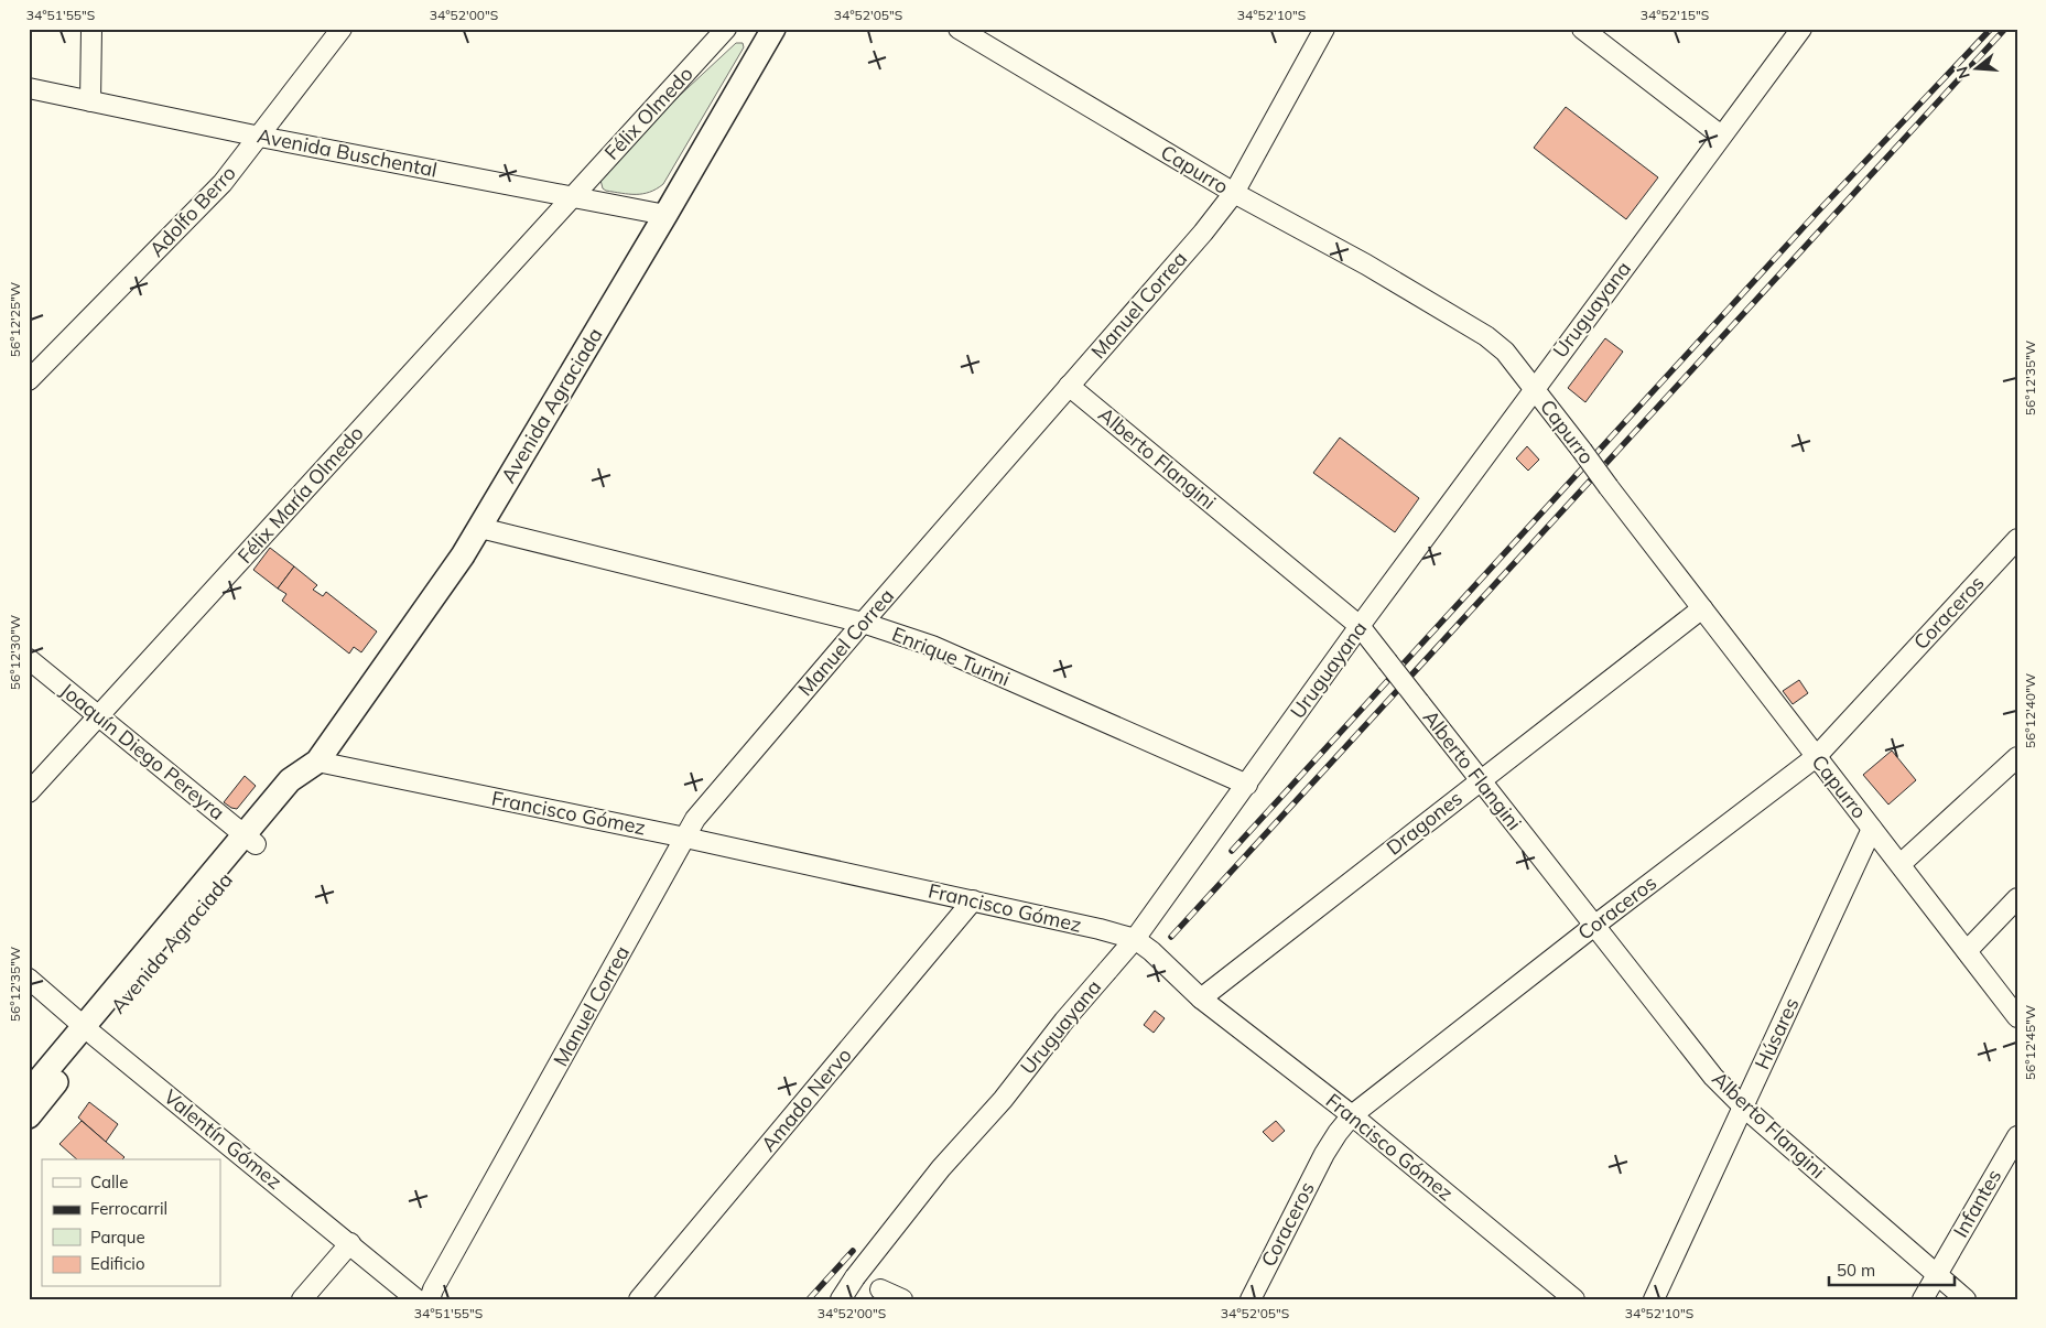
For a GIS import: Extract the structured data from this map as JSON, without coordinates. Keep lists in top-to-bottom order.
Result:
{
  "streets": {
    "main road": ["Avenida Agraciada"],
    "street": [
      "Félix Olmedo",
      "Avenida Buschental",
      "Capurro",
      "Adolfo Berro",
      "Manuel Correa",
      "Uruguayana",
      "Alberto Flangini",
      "Félix María Olmedo",
      "Coraceros",
      "Enrique Turini",
      "Joaquín Diego Pereyra",
      "Francisco Gómez",
      "Dragones",
      "Húsares",
      "Amado Nervo",
      "Valentín Gómez",
      "Infantes"
    ]
  },
  "crossings": [
    ["Félix Olmedo", "Avenida Buschental"],
    ["Félix Olmedo", "Félix María Olmedo"],
    ["Avenida Buschental", "Adolfo Berro"],
    ["Avenida Buschental", "Avenida Agraciada"],
    ["Avenida Buschental", "Félix María Olmedo"],
    ["Capurro", "Manuel Correa"],
    ["Capurro", "Uruguayana"],
    ["Capurro", "Coraceros"],
    ["Capurro", "Dragones"],
    ["Capurro", "Húsares"],
    ["Manuel Correa", "Alberto Flangini"],
    ["Manuel Correa", "Enrique Turini"],
    ["Manuel Correa", "Francisco Gómez"],
    ["Uruguayana", "Alberto Flangini"],
    ["Uruguayana", "Enrique Turini"],
    ["Uruguayana", "Francisco Gómez"],
    ["Avenida Agraciada", "Enrique Turini"],
    ["Avenida Agraciada", "Joaquín Diego Pereyra"],
    ["Avenida Agraciada", "Francisco Gómez"],
    ["Avenida Agraciada", "Valentín Gómez"],
    ["Alberto Flangini", "Coraceros"],
    ["Alberto Flangini", "Dragones"],
    ["Alberto Flangini", "Húsares"],
    ["Alberto Flangini", "Infantes"],
    ["Félix María Olmedo", "Joaquín Diego Pereyra"],
    ["Coraceros", "Francisco Gómez"],
    ["Francisco Gómez", "Dragones"],
    ["Francisco Gómez", "Amado Nervo"]
  ],
  "legend": [
    "Calle",
    "Ferrocarril",
    "Parque",
    "Edificio"
  ],
  "scale_bar": "50 m",
  "north": "left",
  "coordinates": [
    "34°51'55\"S",
    "34°52'00\"S",
    "34°52'05\"S",
    "34°52'10\"S",
    "34°52'15\"S",
    "56°12'25\"W",
    "56°12'35\"W",
    "56°12'30\"W",
    "56°12'40\"W",
    "56°12'45\"W"
  ]
}
